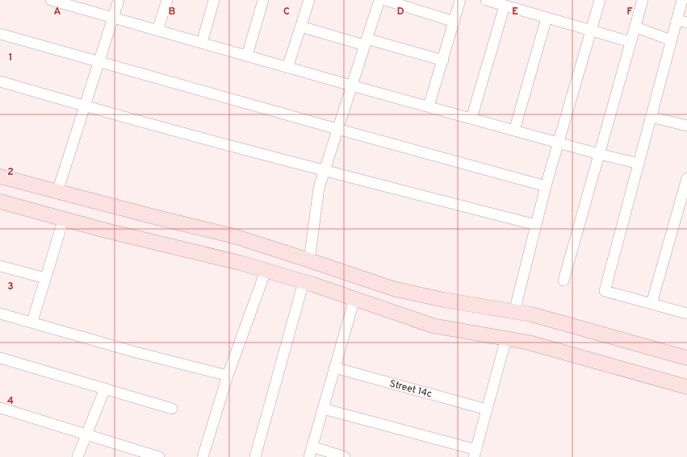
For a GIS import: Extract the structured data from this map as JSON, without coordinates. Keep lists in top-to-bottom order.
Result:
{
  "streets": {
    "street": ["Street 14c"]
  },
  "grid": {
    "columns": [
      "A",
      "B",
      "C",
      "D",
      "E",
      "F"
    ],
    "rows": [
      "1",
      "2",
      "3",
      "4"
    ]
  }
}
